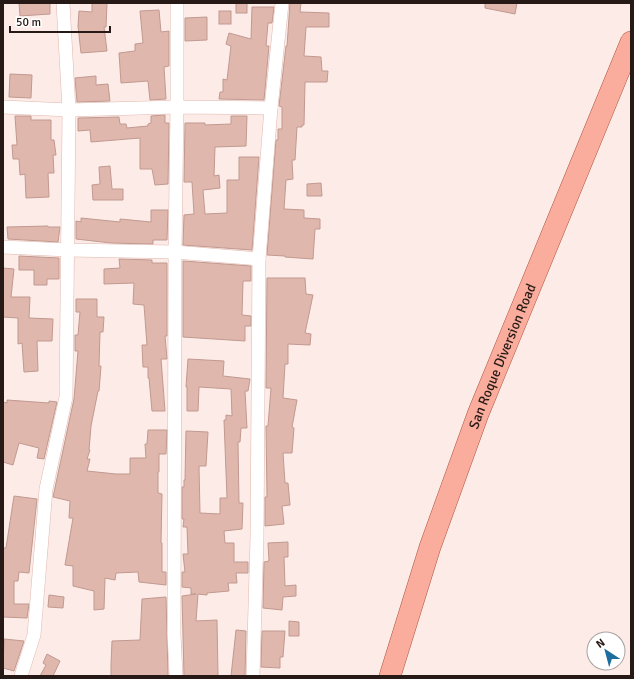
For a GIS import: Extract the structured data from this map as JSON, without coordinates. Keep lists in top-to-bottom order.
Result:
{
  "streets": {
    "main road": ["San Roque Diversion Road"]
  },
  "scale_bar": "50 m",
  "north": "top left"
}
